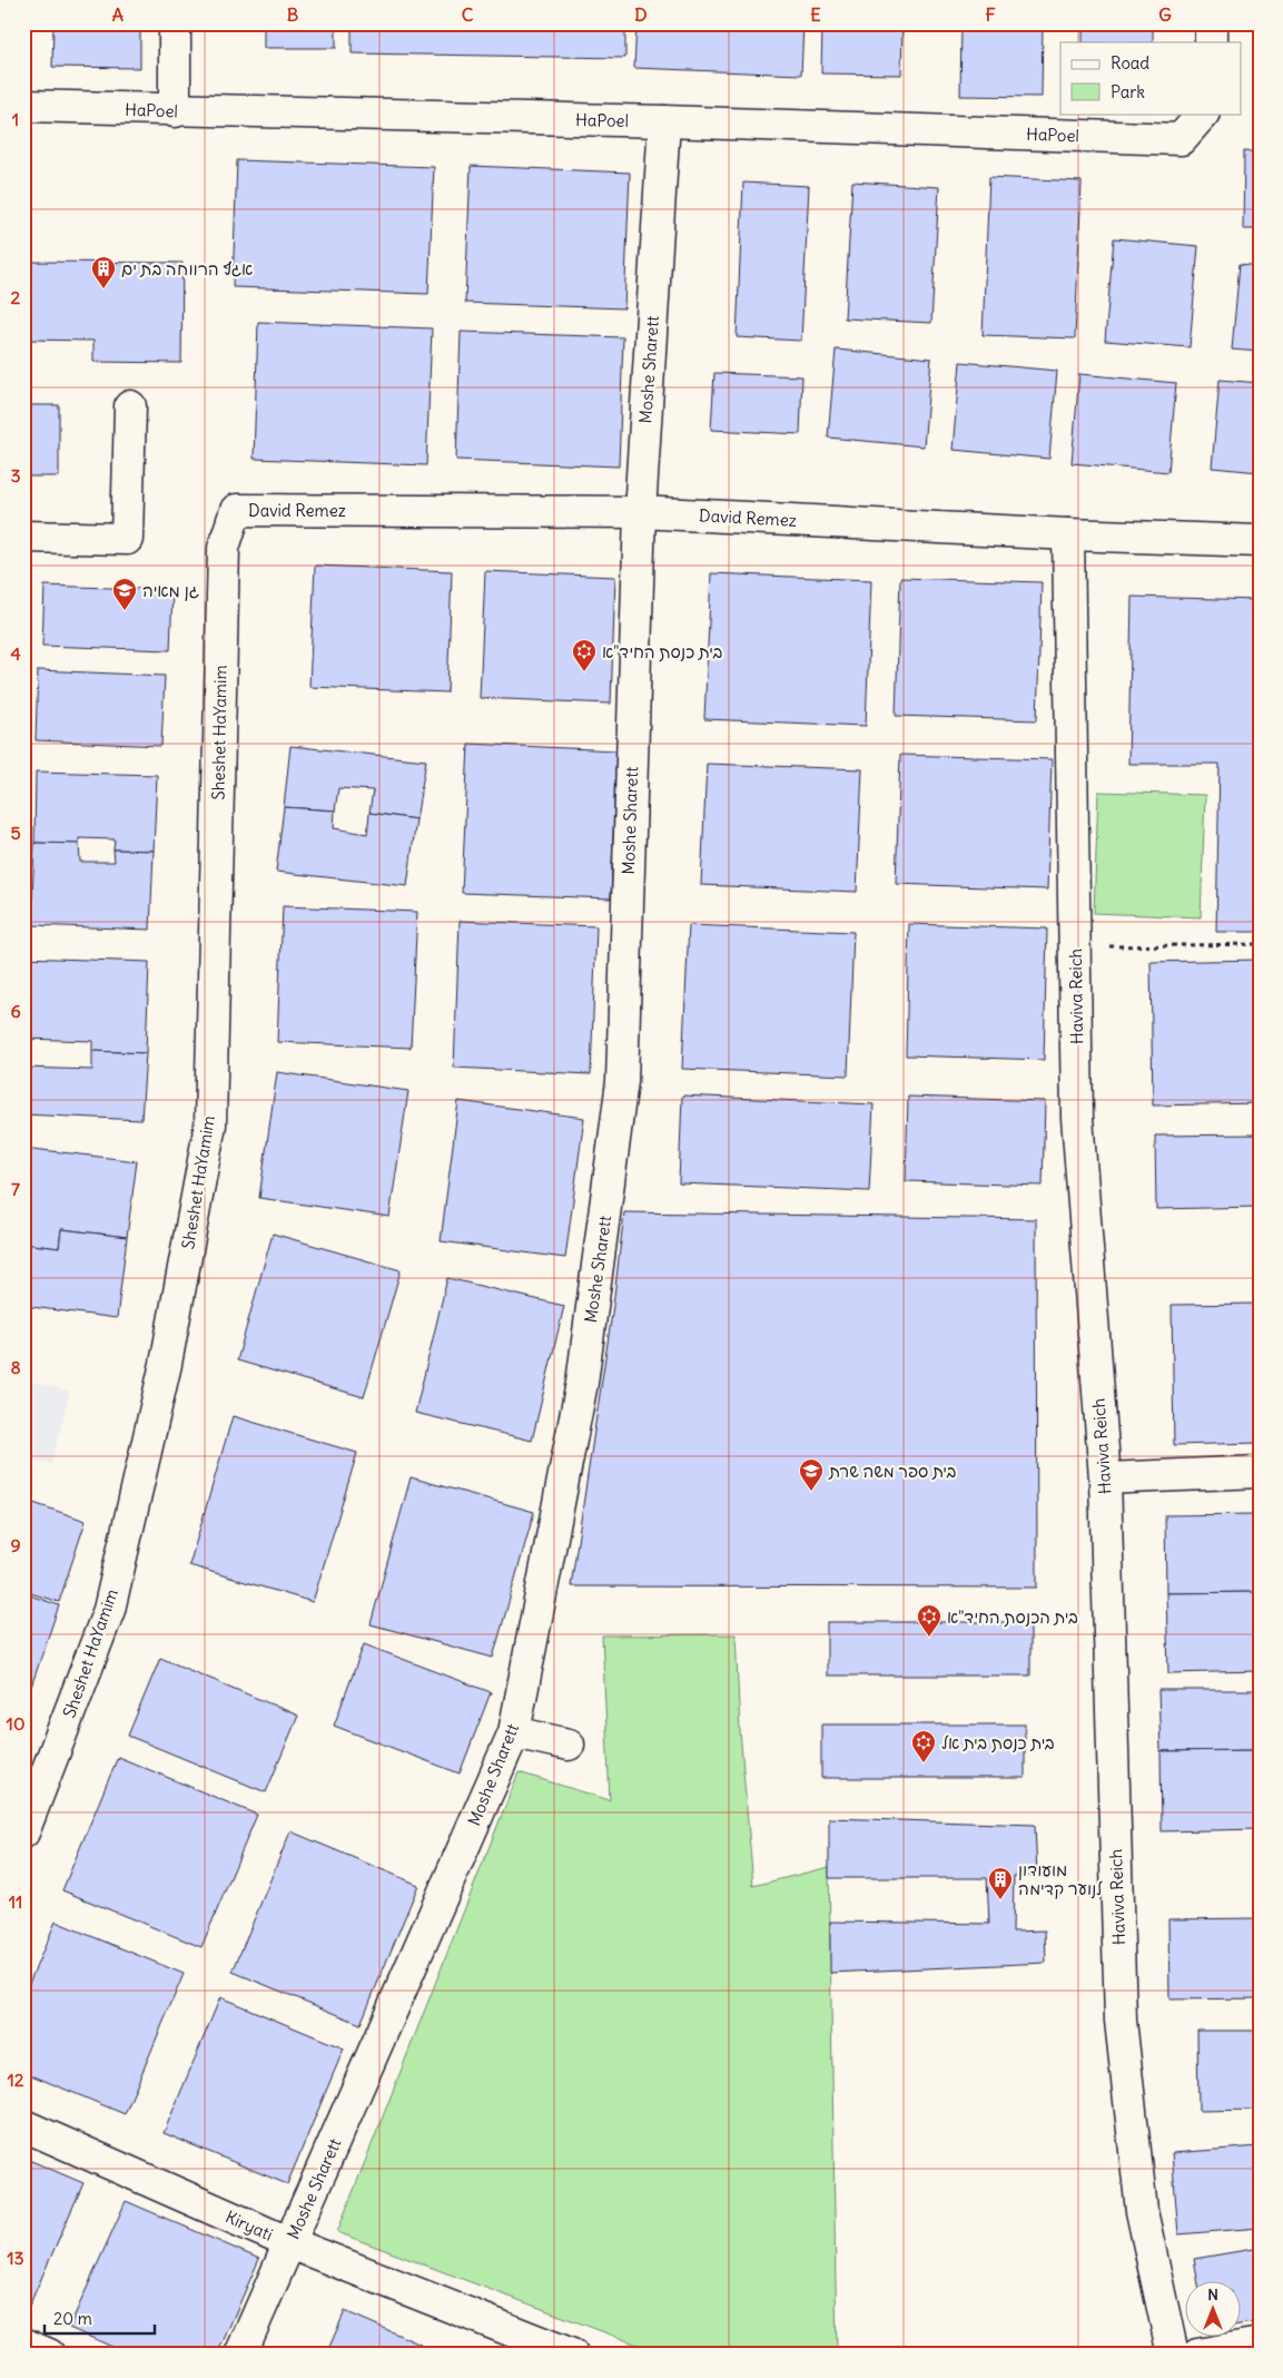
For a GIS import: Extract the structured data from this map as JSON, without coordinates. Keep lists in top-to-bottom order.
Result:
{
  "streets": {
    "street": [
      "HaPoel",
      "Moshe Sharett",
      "David Remez",
      "Sheshet HaYamim",
      "Haviva Reich",
      "Kiryati"
    ]
  },
  "crossings": [
    ["HaPoel", "Moshe Sharett"],
    ["Moshe Sharett", "David Remez"],
    ["Moshe Sharett", "Kiryati"],
    ["David Remez", "Sheshet HaYamim"],
    ["David Remez", "Haviva Reich"]
  ],
  "places": {
    "building": ["אגף הרווחה בת ים", "מועודון לנוער קדימה"],
    "school or university": ["גן מאיה", "בית ספר משה שרת"],
    "synagogue": ["בית כנסת החיד\"א", "בית הכנסת החיד\"א", "בית כנסת בית אל"]
  },
  "legend": ["Road", "Park"],
  "scale_bar": "20 m",
  "north": "top",
  "grid": {
    "columns": [
      "A",
      "B",
      "C",
      "D",
      "E",
      "F",
      "G"
    ],
    "rows": [
      "1",
      "2",
      "3",
      "4",
      "5",
      "6",
      "7",
      "8",
      "9",
      "10",
      "11",
      "12",
      "13"
    ]
  }
}
